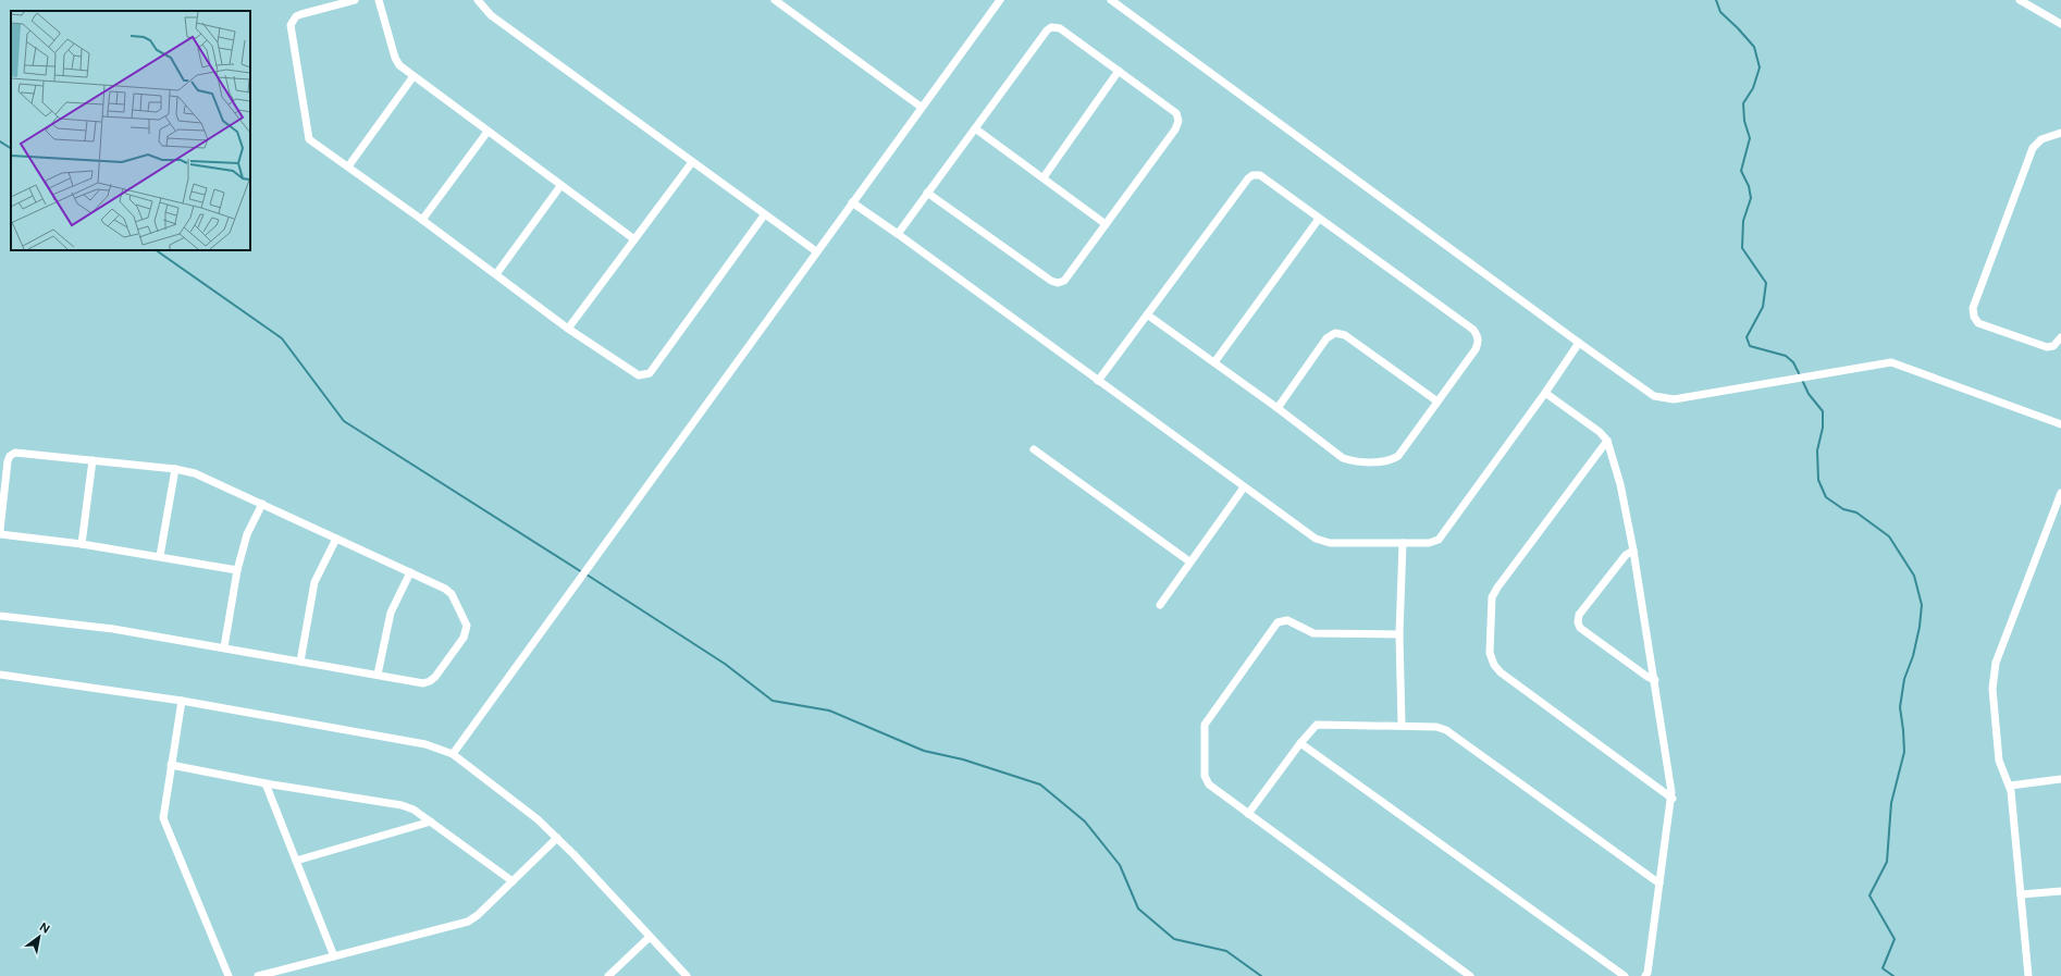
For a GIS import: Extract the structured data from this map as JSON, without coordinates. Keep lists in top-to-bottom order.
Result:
{
  "north": "top right"
}
